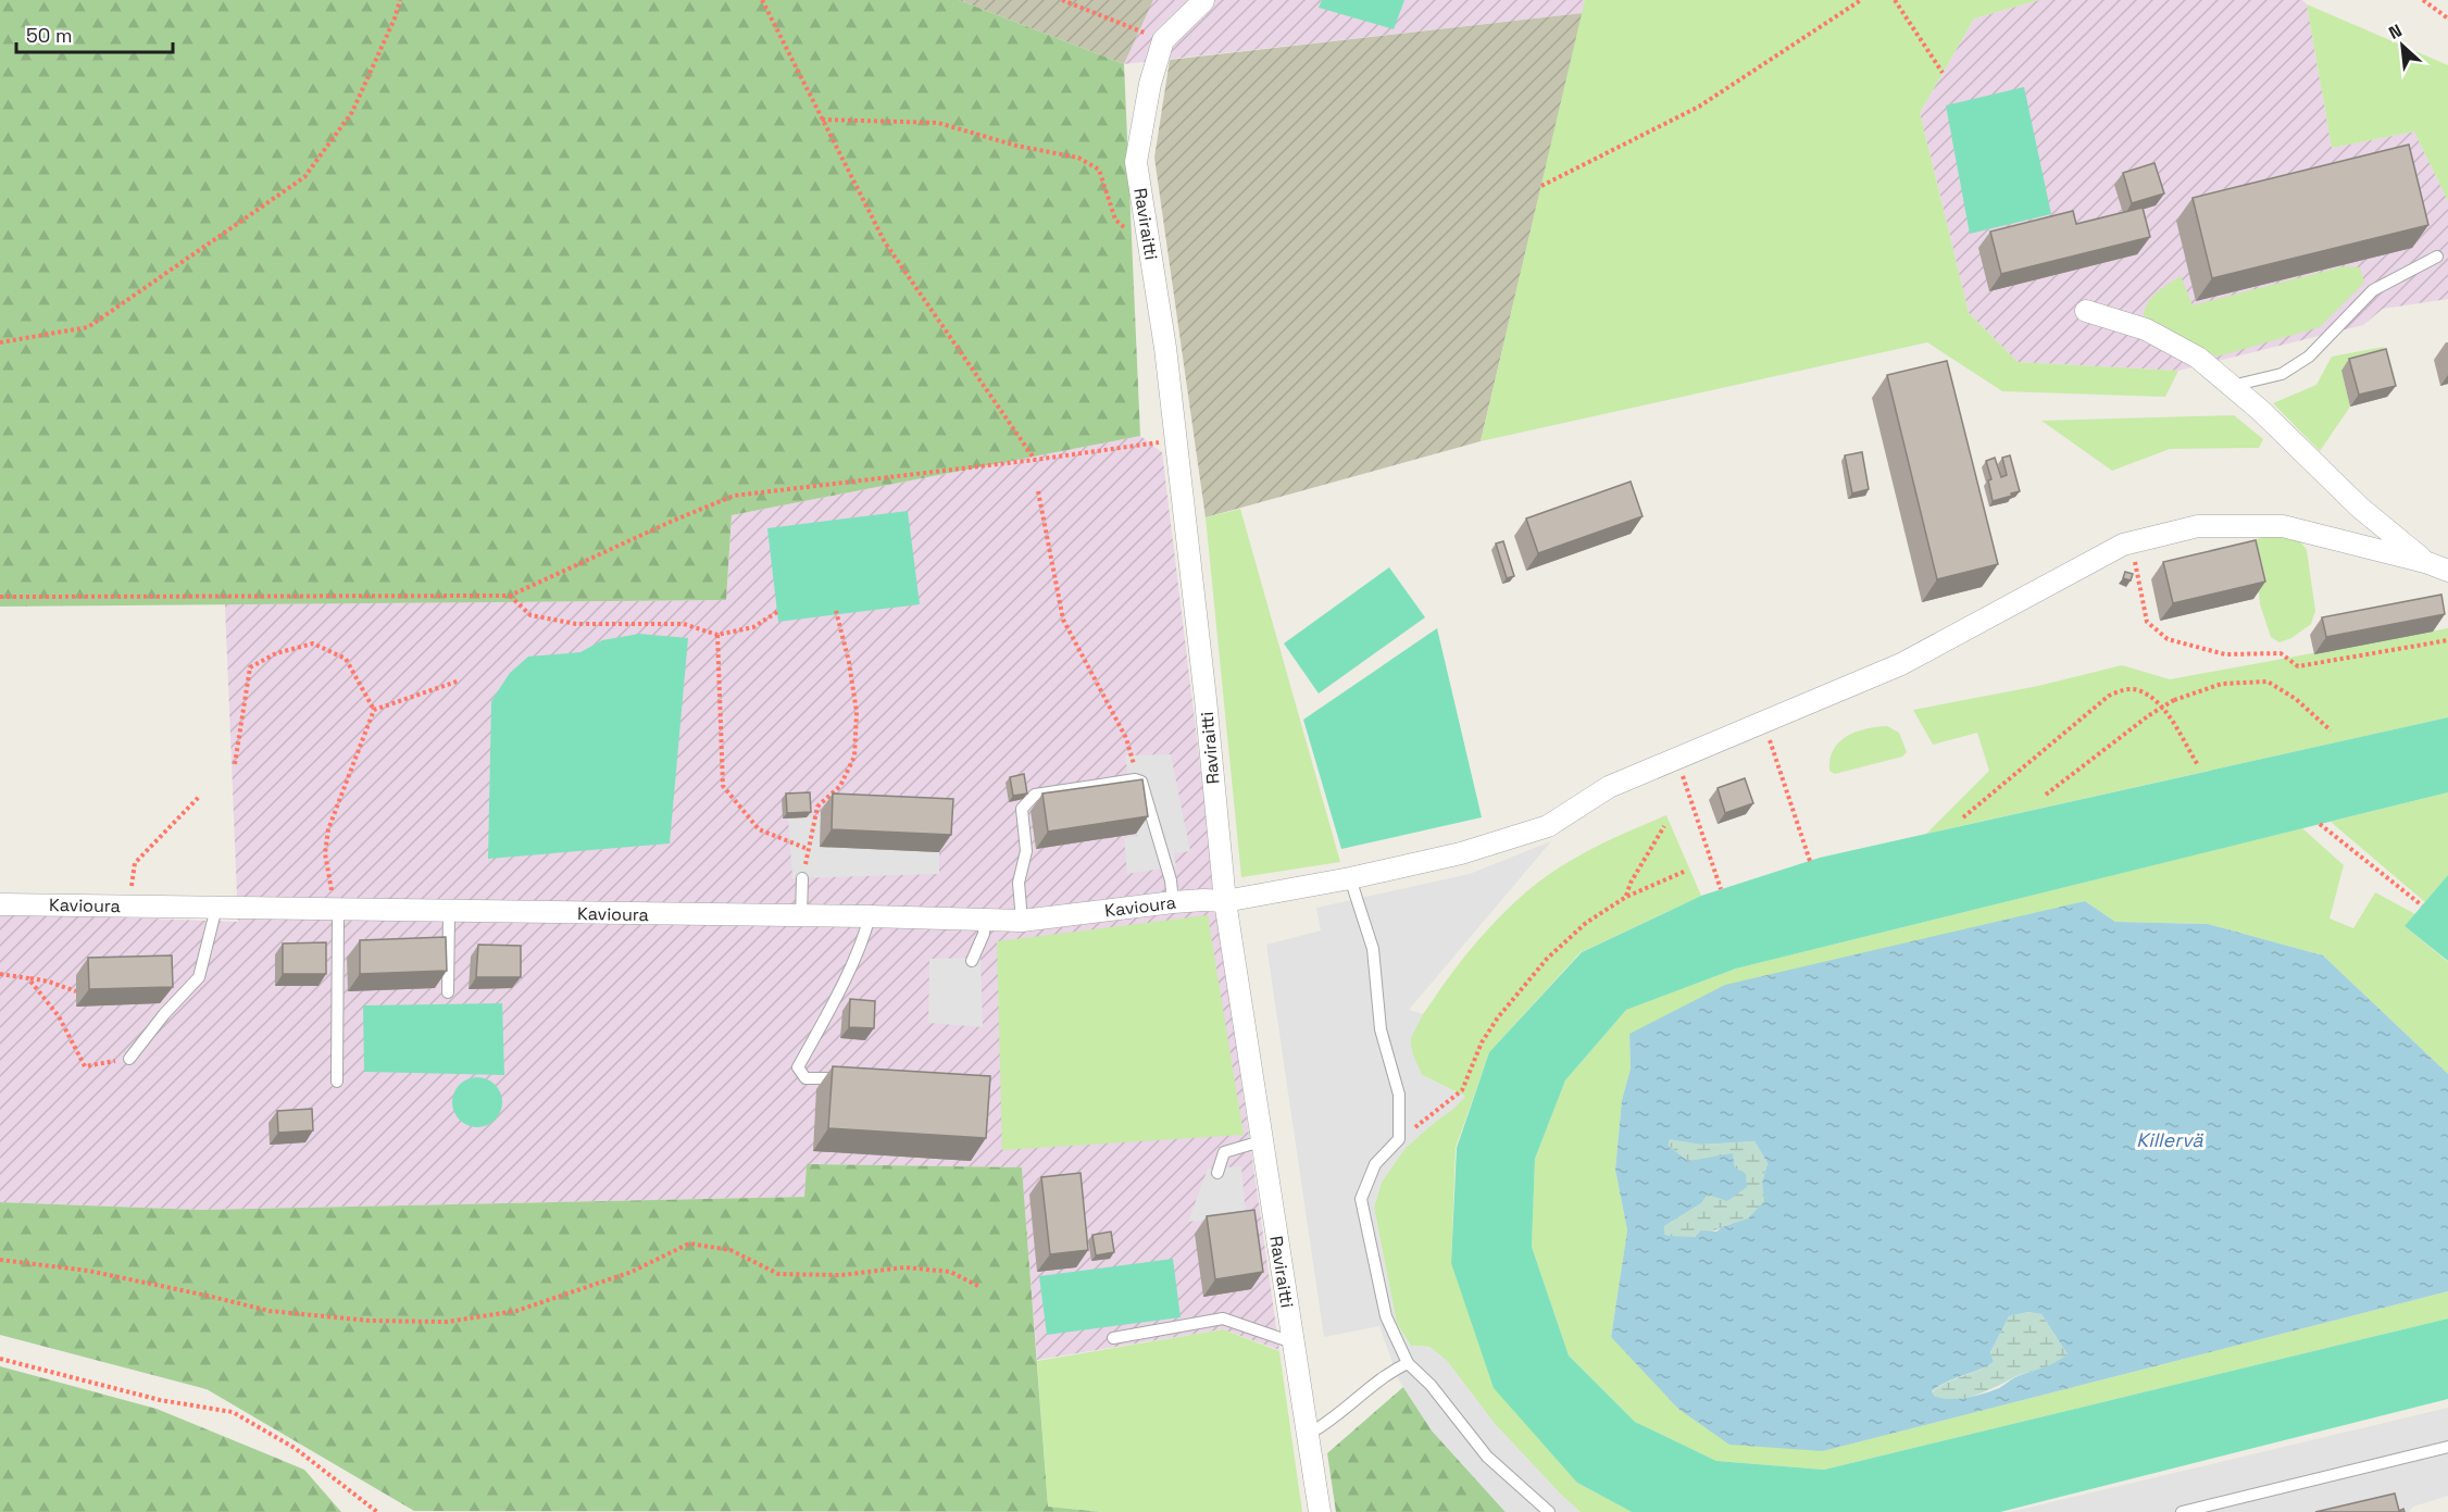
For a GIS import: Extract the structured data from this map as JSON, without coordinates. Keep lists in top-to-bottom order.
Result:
{
  "streets": {
    "street": ["Raviraitti", "Kavioura"]
  },
  "crossings": [
    ["Raviraitti", "Kavioura"]
  ],
  "water": ["Killervä"],
  "scale_bar": "50 m",
  "north": "top left"
}
